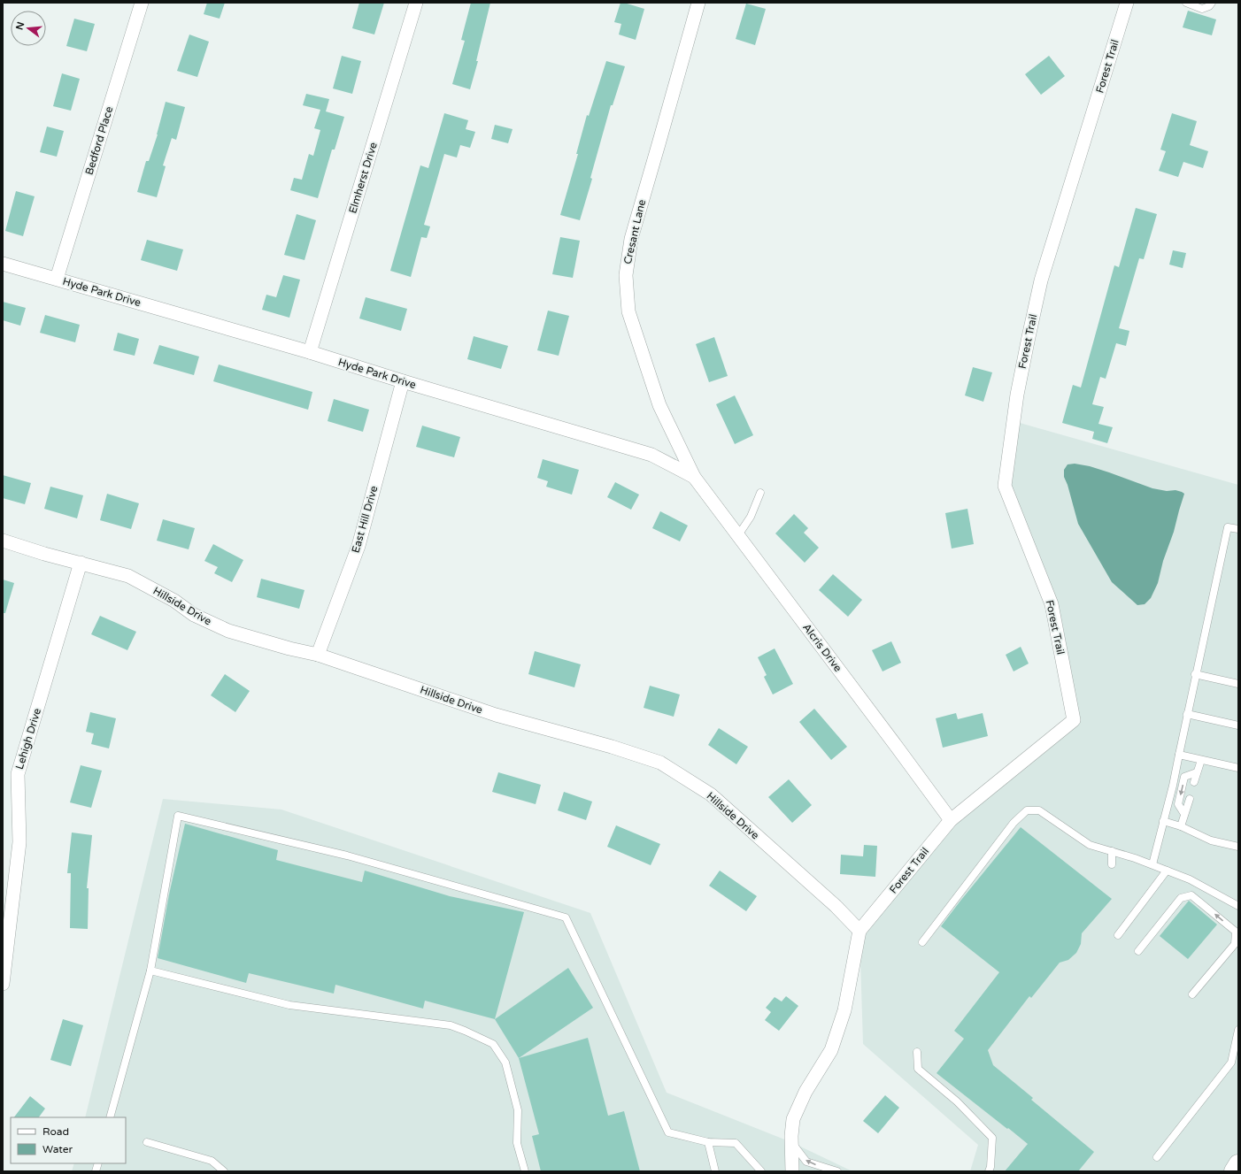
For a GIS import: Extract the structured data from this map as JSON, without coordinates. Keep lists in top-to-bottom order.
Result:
{
  "streets": {
    "street": [
      "Forest Trail",
      "Bedford Place",
      "Elmherst Drive",
      "Cresant Lane",
      "Hyde Park Drive",
      "East Hill Drive",
      "Hillside Drive",
      "Alcris Drive",
      "Lehigh Drive"
    ]
  },
  "crossings": [
    ["Forest Trail", "Hillside Drive"],
    ["Forest Trail", "Alcris Drive"],
    ["Bedford Place", "Hyde Park Drive"],
    ["Elmherst Drive", "Hyde Park Drive"],
    ["Cresant Lane", "Hyde Park Drive"],
    ["Cresant Lane", "Alcris Drive"],
    ["Hyde Park Drive", "East Hill Drive"],
    ["Hyde Park Drive", "Alcris Drive"],
    ["East Hill Drive", "Hillside Drive"],
    ["Hillside Drive", "Lehigh Drive"]
  ],
  "legend": ["Road", "Water"],
  "north": "left"
}
